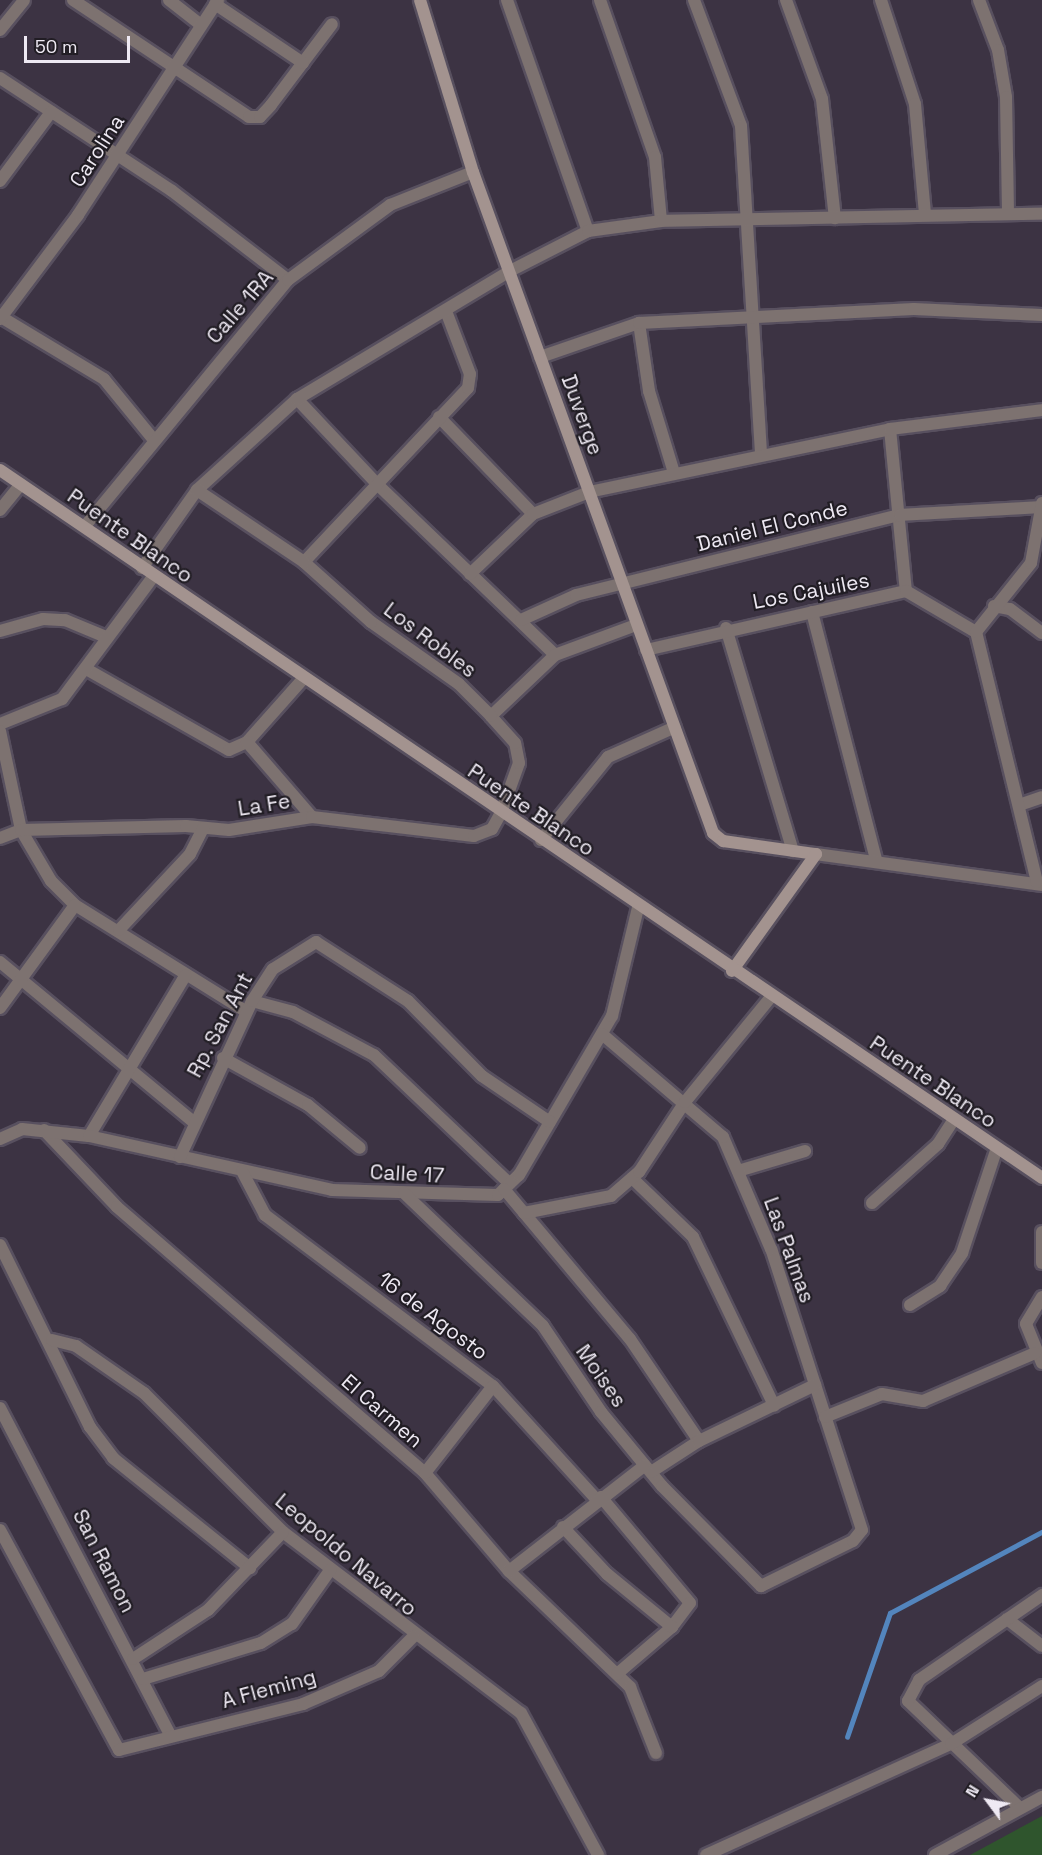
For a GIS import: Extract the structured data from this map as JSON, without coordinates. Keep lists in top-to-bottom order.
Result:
{
  "streets": {
    "street": [
      "Carolina",
      "Calle 1RA",
      "Duverge",
      "Daniel El Conde",
      "Puente Blanco",
      "Los Cajuiles",
      "Los Robles",
      "La Fe",
      "Rp. San Ant",
      "Calle 17",
      "Las Palmas",
      "16 de Agosto",
      "Moises",
      "El Carmen",
      "Leopoldo Navarro",
      "San Ramon",
      "A Fleming"
    ]
  },
  "crossings": [
    ["Calle 1RA", "Duverge"],
    ["Calle 1RA", "Puente Blanco"],
    ["Duverge", "Daniel El Conde"],
    ["Duverge", "Los Cajuiles"],
    ["Puente Blanco", "Los Robles"],
    ["Puente Blanco", "La Fe"],
    ["Los Robles", "La Fe"],
    ["Rp. San Ant", "Calle 17"],
    ["Calle 17", "16 de Agosto"],
    ["Calle 17", "Moises"],
    ["Calle 17", "El Carmen"],
    ["Las Palmas", "Moises"],
    ["16 de Agosto", "El Carmen"],
    ["Leopoldo Navarro", "A Fleming"],
    ["San Ramon", "A Fleming"]
  ],
  "scale_bar": "50 m",
  "north": "top left"
}
